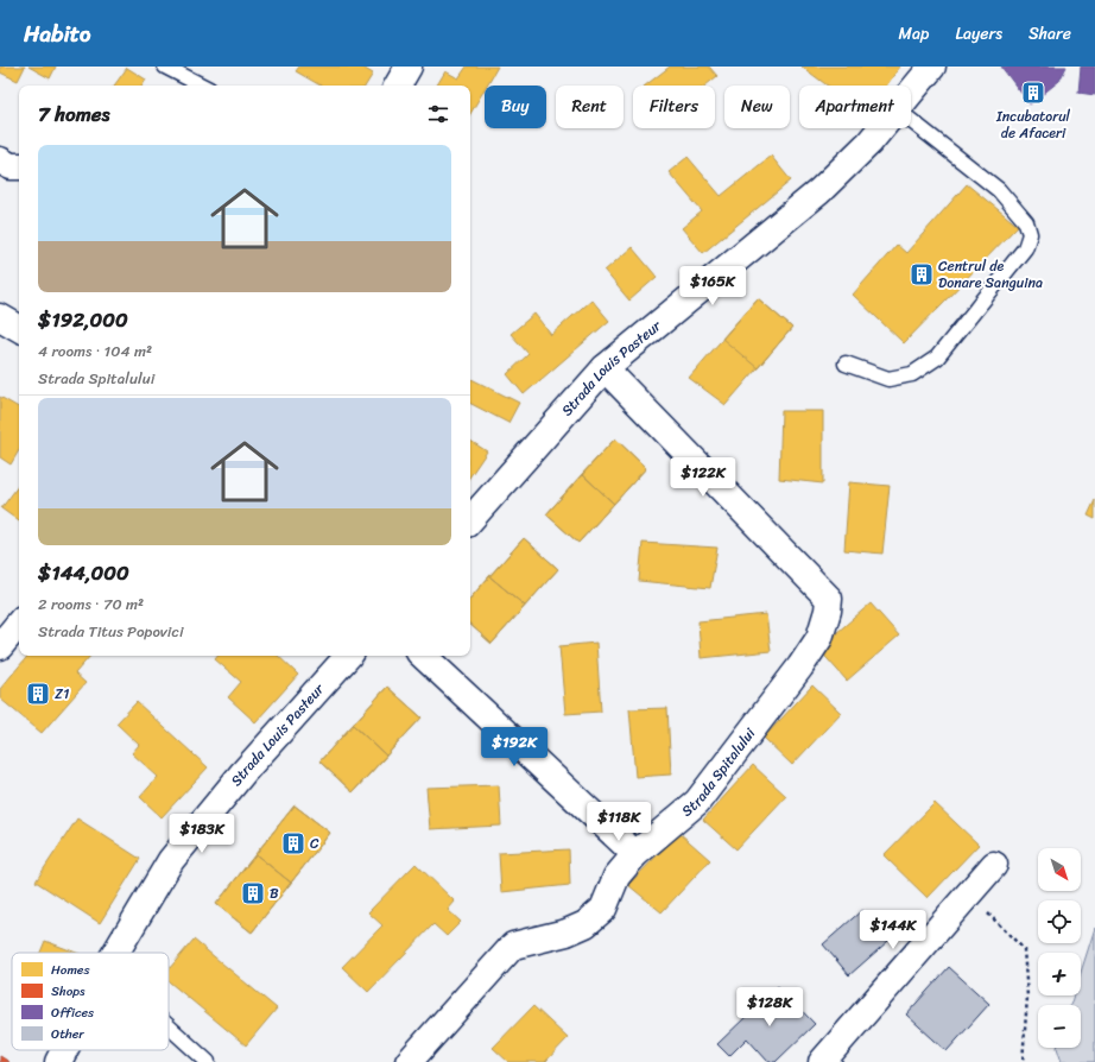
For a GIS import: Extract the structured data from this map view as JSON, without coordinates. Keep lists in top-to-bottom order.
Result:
{
  "streets": {
    "street": ["Strada Louis Pasteur", "Strada Spitalului"]
  },
  "crossings": [
    ["Strada Louis Pasteur", "Strada Spitalului"]
  ],
  "places": {
    "building": [
      "Incubatorul de Afaceri",
      "Centrul de Donare Sanguina",
      "Z1",
      "C",
      "B"
    ]
  },
  "legend": [
    "Homes",
    "Shops",
    "Offices",
    "Other"
  ],
  "north": "bottom right",
  "page": {
    "header": "Habito",
    "nav": ["Map", "Layers", "Share"],
    "chip": [
      "Buy",
      "Rent",
      "Filters",
      "New",
      "Apartment"
    ],
    "heading": "7 homes",
    "list": [
      {
        "name": "$192,000",
        "note": "4 rooms · 104 m² · Strada Spitalului"
      },
      {
        "name": "$144,000",
        "note": "2 rooms · 70 m² · Strada Titus Popovici"
      }
    ],
    "price": [
      "$165K",
      "$122K",
      "$192K",
      "$118K",
      "$183K",
      "$144K",
      "$128K"
    ],
    "map_buttons": ["+", "−"]
  }
}
